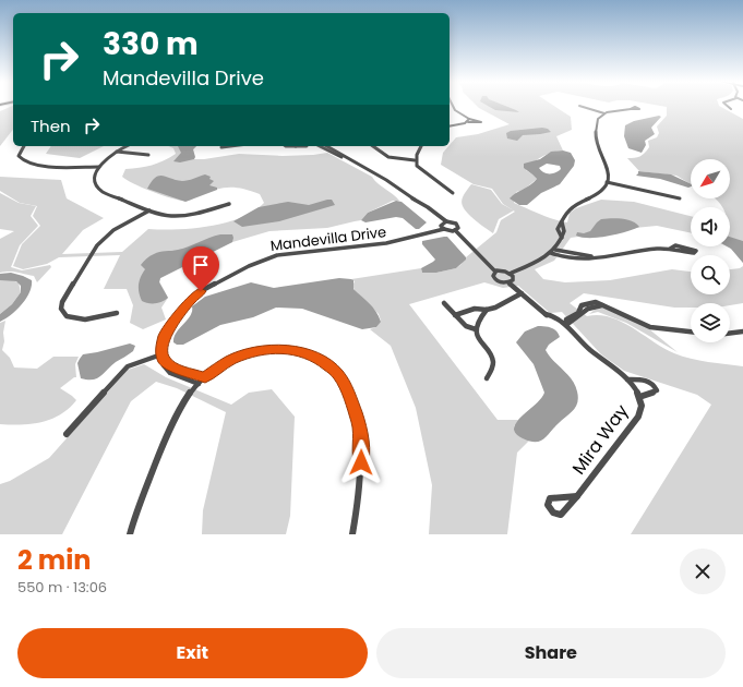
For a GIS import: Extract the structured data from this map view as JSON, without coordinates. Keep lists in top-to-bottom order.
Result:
{
  "streets": {
    "street": ["Mandevilla Drive", "Mira Way"]
  },
  "north": "bottom left",
  "page": {
    "turn": ["330 m", "Mandevilla Drive"],
    "then": "Then",
    "heading": ["2 min", "550 m · 13:06"],
    "buttons": ["Exit", "Share"]
  }
}
